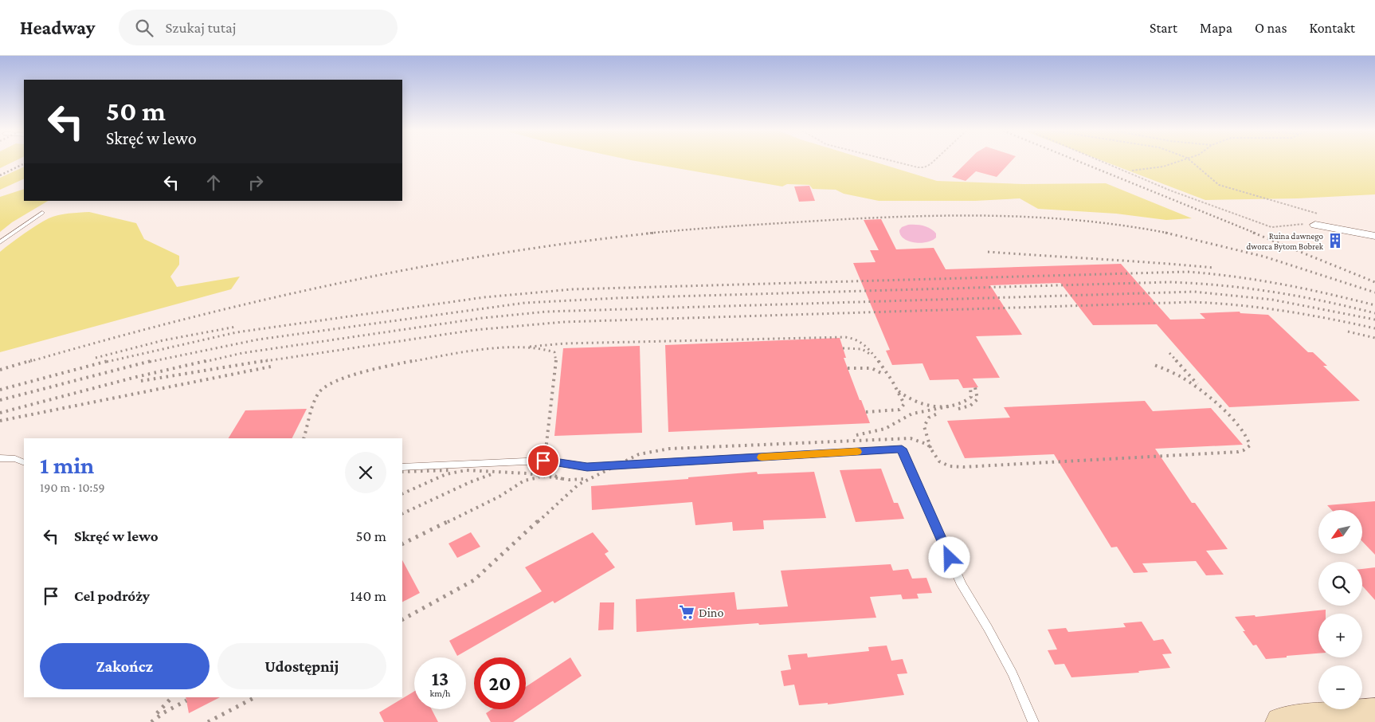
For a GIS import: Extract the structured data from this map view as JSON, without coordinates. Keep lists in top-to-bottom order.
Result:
{
  "places": {
    "building": ["Ruina dawnego dworca Bytom Bobrek"],
    "supermarket": ["Dino"]
  },
  "north": "bottom left",
  "page": {
    "header": "Headway",
    "search": "Szukaj tutaj",
    "nav": [
      "Start",
      "Mapa",
      "O nas",
      "Kontakt"
    ],
    "turn": ["50 m", "Skręć w lewo"],
    "heading": ["1 min", "190 m · 10:59"],
    "list": [
      {
        "name": "Skręć w lewo",
        "value": "50 m"
      },
      {
        "name": "Cel podróży",
        "value": "140 m"
      }
    ],
    "map_buttons": ["+", "−"],
    "buttons": ["Zakończ", "Udostępnij"],
    "speed": "13 km/h",
    "limit": "20"
  }
}
